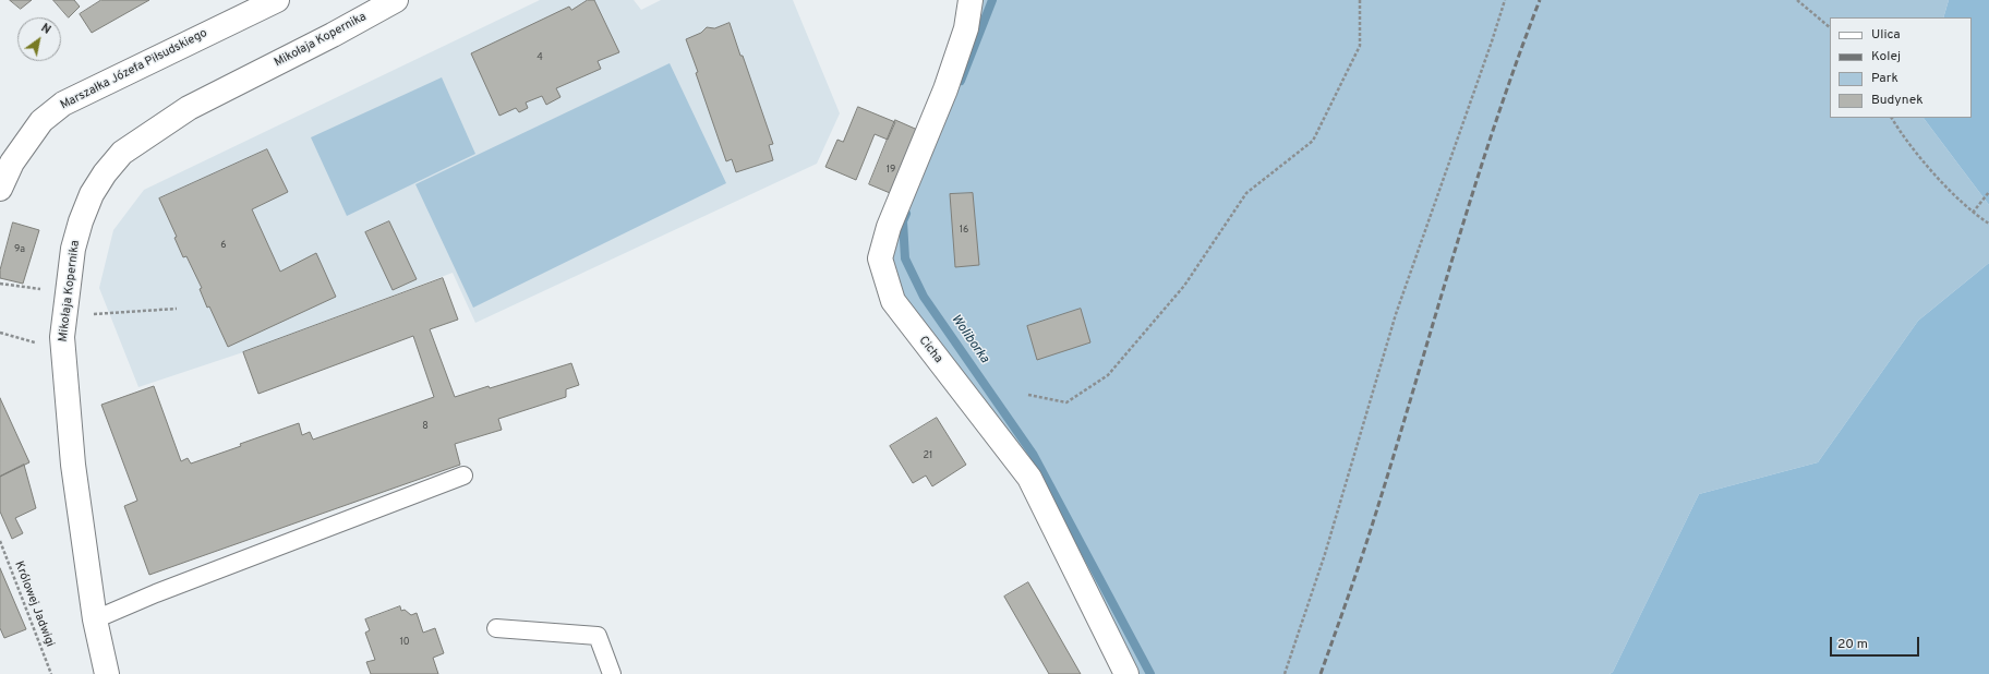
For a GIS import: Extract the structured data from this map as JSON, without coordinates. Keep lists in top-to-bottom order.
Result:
{
  "streets": {
    "street": ["Mikołaja Kopernika", "Marszałka Józefa Piłsudskiego", "Cicha"],
    "path": ["Królowej Jadwigi"]
  },
  "water": ["Woliborka"],
  "house_numbers": [
    "4",
    "19",
    "16",
    "6",
    "9a",
    "8",
    "21",
    "10"
  ],
  "legend": [
    "Ulica",
    "Kolej",
    "Park",
    "Budynek"
  ],
  "scale_bar": "20 m",
  "north": "top right"
}
